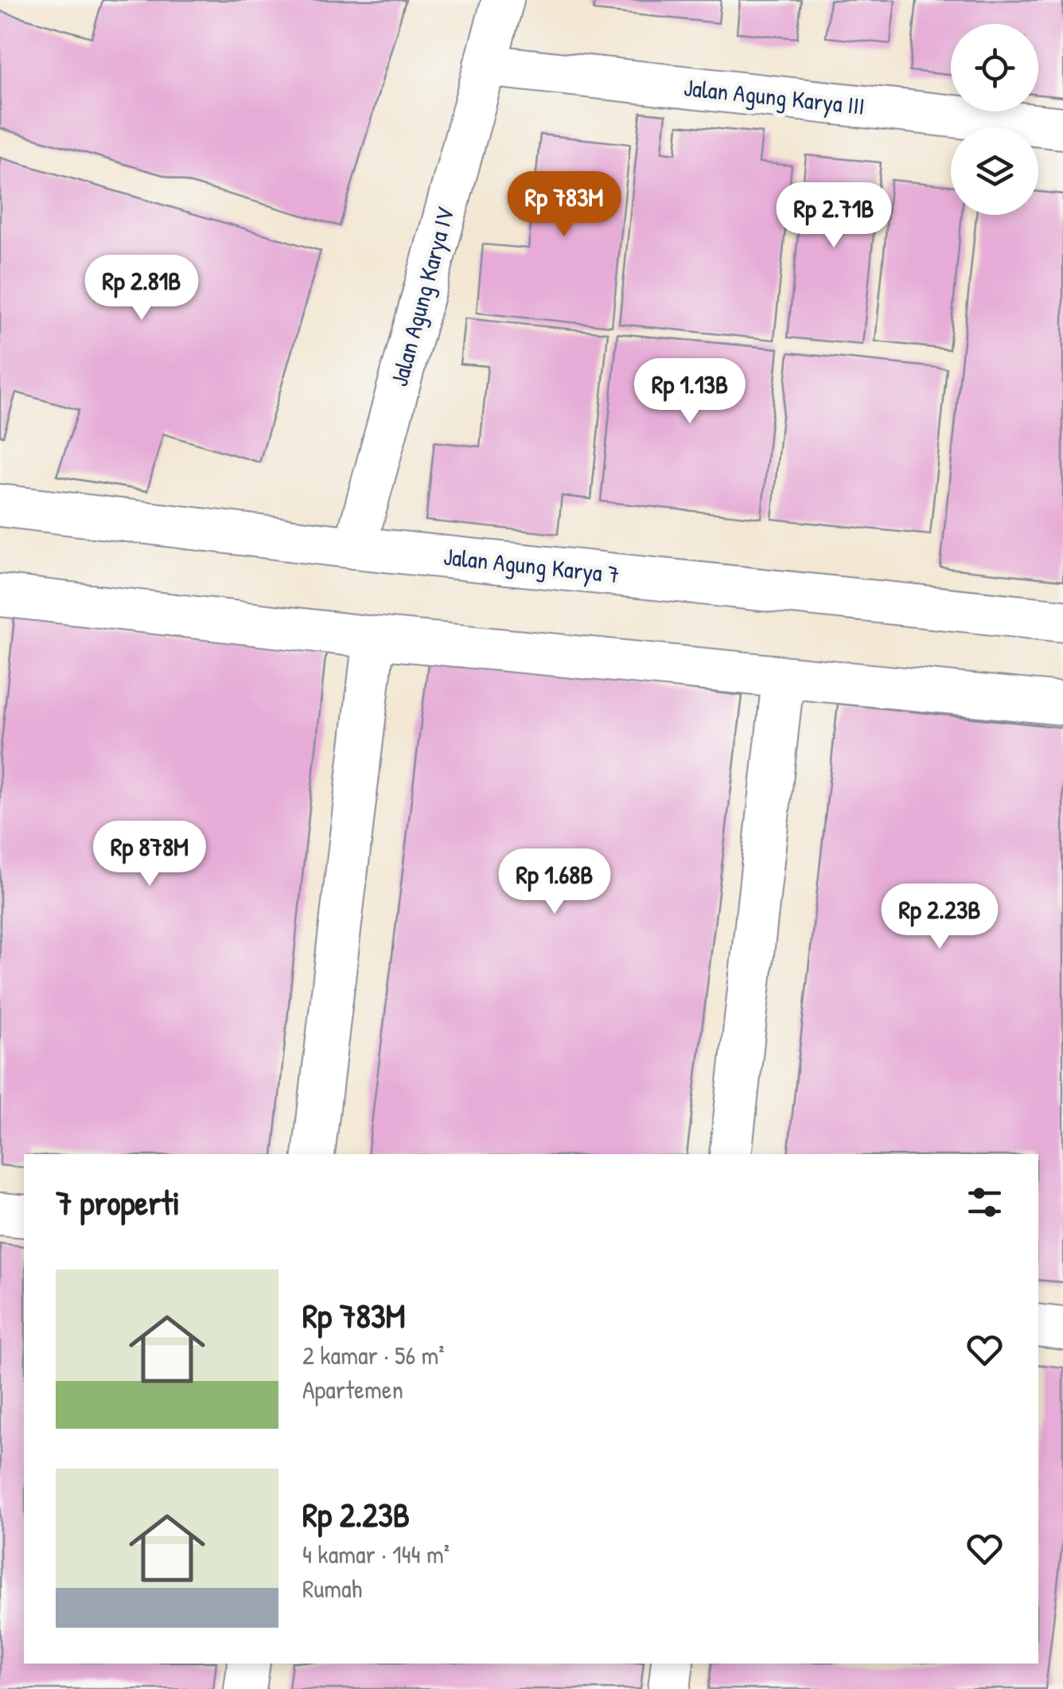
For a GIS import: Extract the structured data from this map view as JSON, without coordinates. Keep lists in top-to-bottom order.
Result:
{
  "streets": {
    "lane": ["Jalan Agung Karya III", "Jalan Agung Karya IV", "Jalan Agung Karya 7"]
  },
  "crossings": [
    ["Jalan Agung Karya III", "Jalan Agung Karya IV"],
    ["Jalan Agung Karya IV", "Jalan Agung Karya 7"]
  ],
  "page": {
    "price": [
      "Rp 783M",
      "Rp 2.71B",
      "Rp 2.81B",
      "Rp 1.13B",
      "Rp 878M",
      "Rp 1.68B",
      "Rp 2.23B"
    ],
    "heading": "7 properti",
    "list": [
      {
        "name": "Rp 783M",
        "note": "2 kamar · 56 m² · Apartemen"
      },
      {
        "name": "Rp 2.23B",
        "note": "4 kamar · 144 m² · Rumah"
      }
    ]
  }
}
